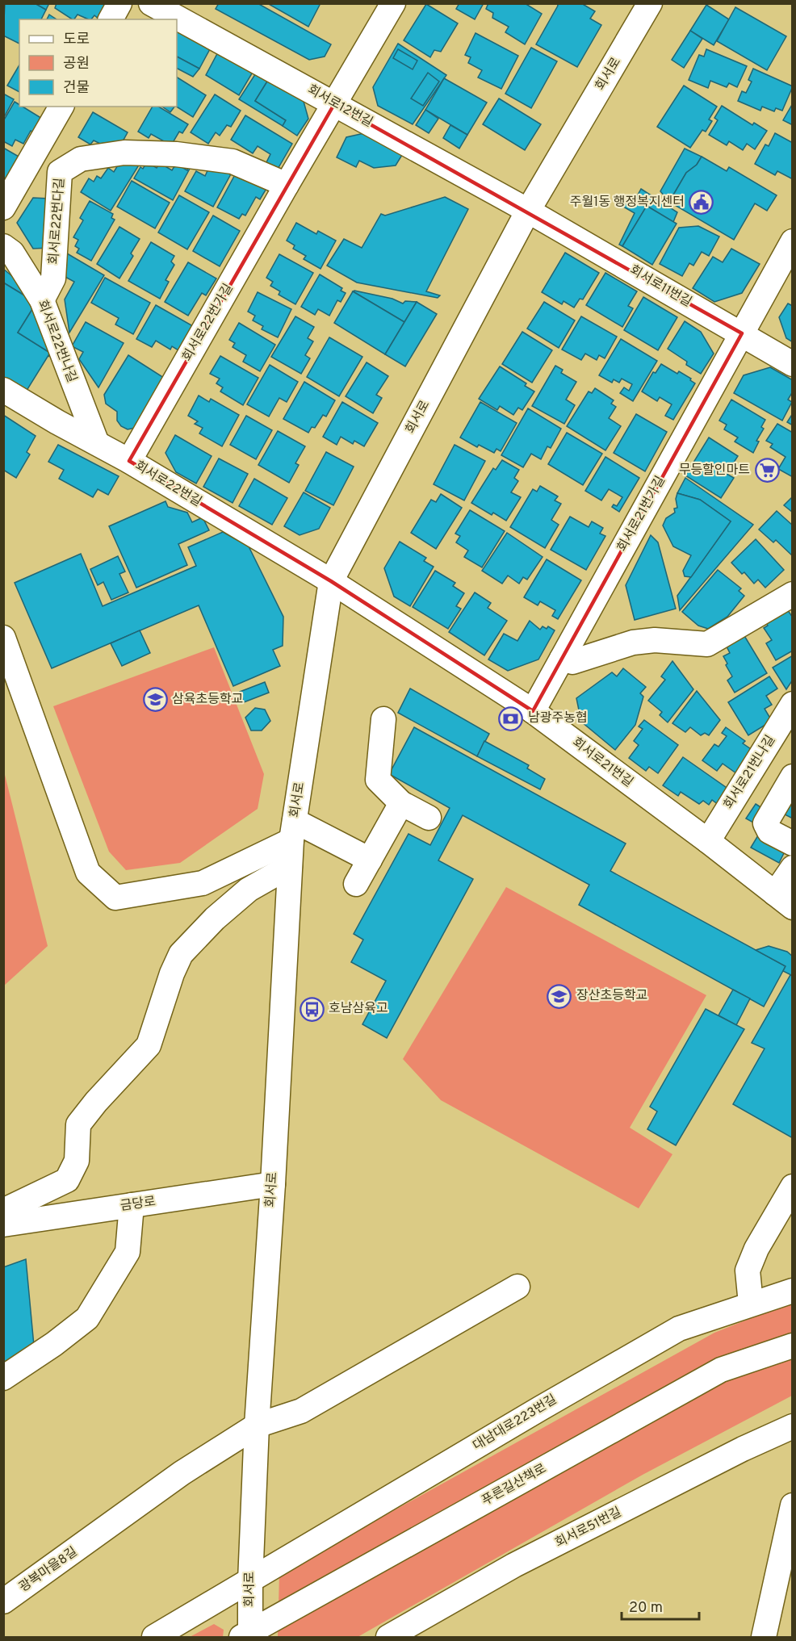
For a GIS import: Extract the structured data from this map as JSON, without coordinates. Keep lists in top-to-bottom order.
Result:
{
  "streets": {
    "street": [
      "회서로",
      "회서로12번길",
      "회서로22번다길",
      "회서로11번길",
      "회서로22번가길",
      "회서로22번나길",
      "회서로22번길",
      "회서로21번가길",
      "회서로21번길",
      "회서로21번나길",
      "금당로",
      "대남대로223번길",
      "푸른길산책로",
      "회서로51번길",
      "광복마을8길"
    ]
  },
  "crossings": [
    ["회서로", "회서로12번길"],
    ["회서로", "회서로11번길"],
    ["회서로", "회서로22번길"],
    ["회서로", "회서로21번길"],
    ["회서로", "금당로"],
    ["회서로", "대남대로223번길"],
    ["회서로", "푸른길산책로"],
    ["회서로", "광복마을8길"],
    ["회서로12번길", "회서로11번길"],
    ["회서로12번길", "회서로22번가길"],
    ["회서로22번다길", "회서로22번가길"],
    ["회서로22번다길", "회서로22번나길"],
    ["회서로11번길", "회서로21번가길"],
    ["회서로22번가길", "회서로22번길"],
    ["회서로22번나길", "회서로22번길"],
    ["회서로22번길", "회서로21번길"],
    ["회서로21번가길", "회서로21번길"],
    ["회서로21번길", "회서로21번나길"]
  ],
  "places": {
    "public building": ["주월1동 행정복지센터"],
    "supermarket": ["무등할인마트"],
    "school or university": ["삼육초등학교", "장산초등학교"],
    "bank": ["남광주농협"],
    "bus stop": ["호남삼육고"]
  },
  "legend": ["도로", "공원", "건물"],
  "scale_bar": "20 m"
}
